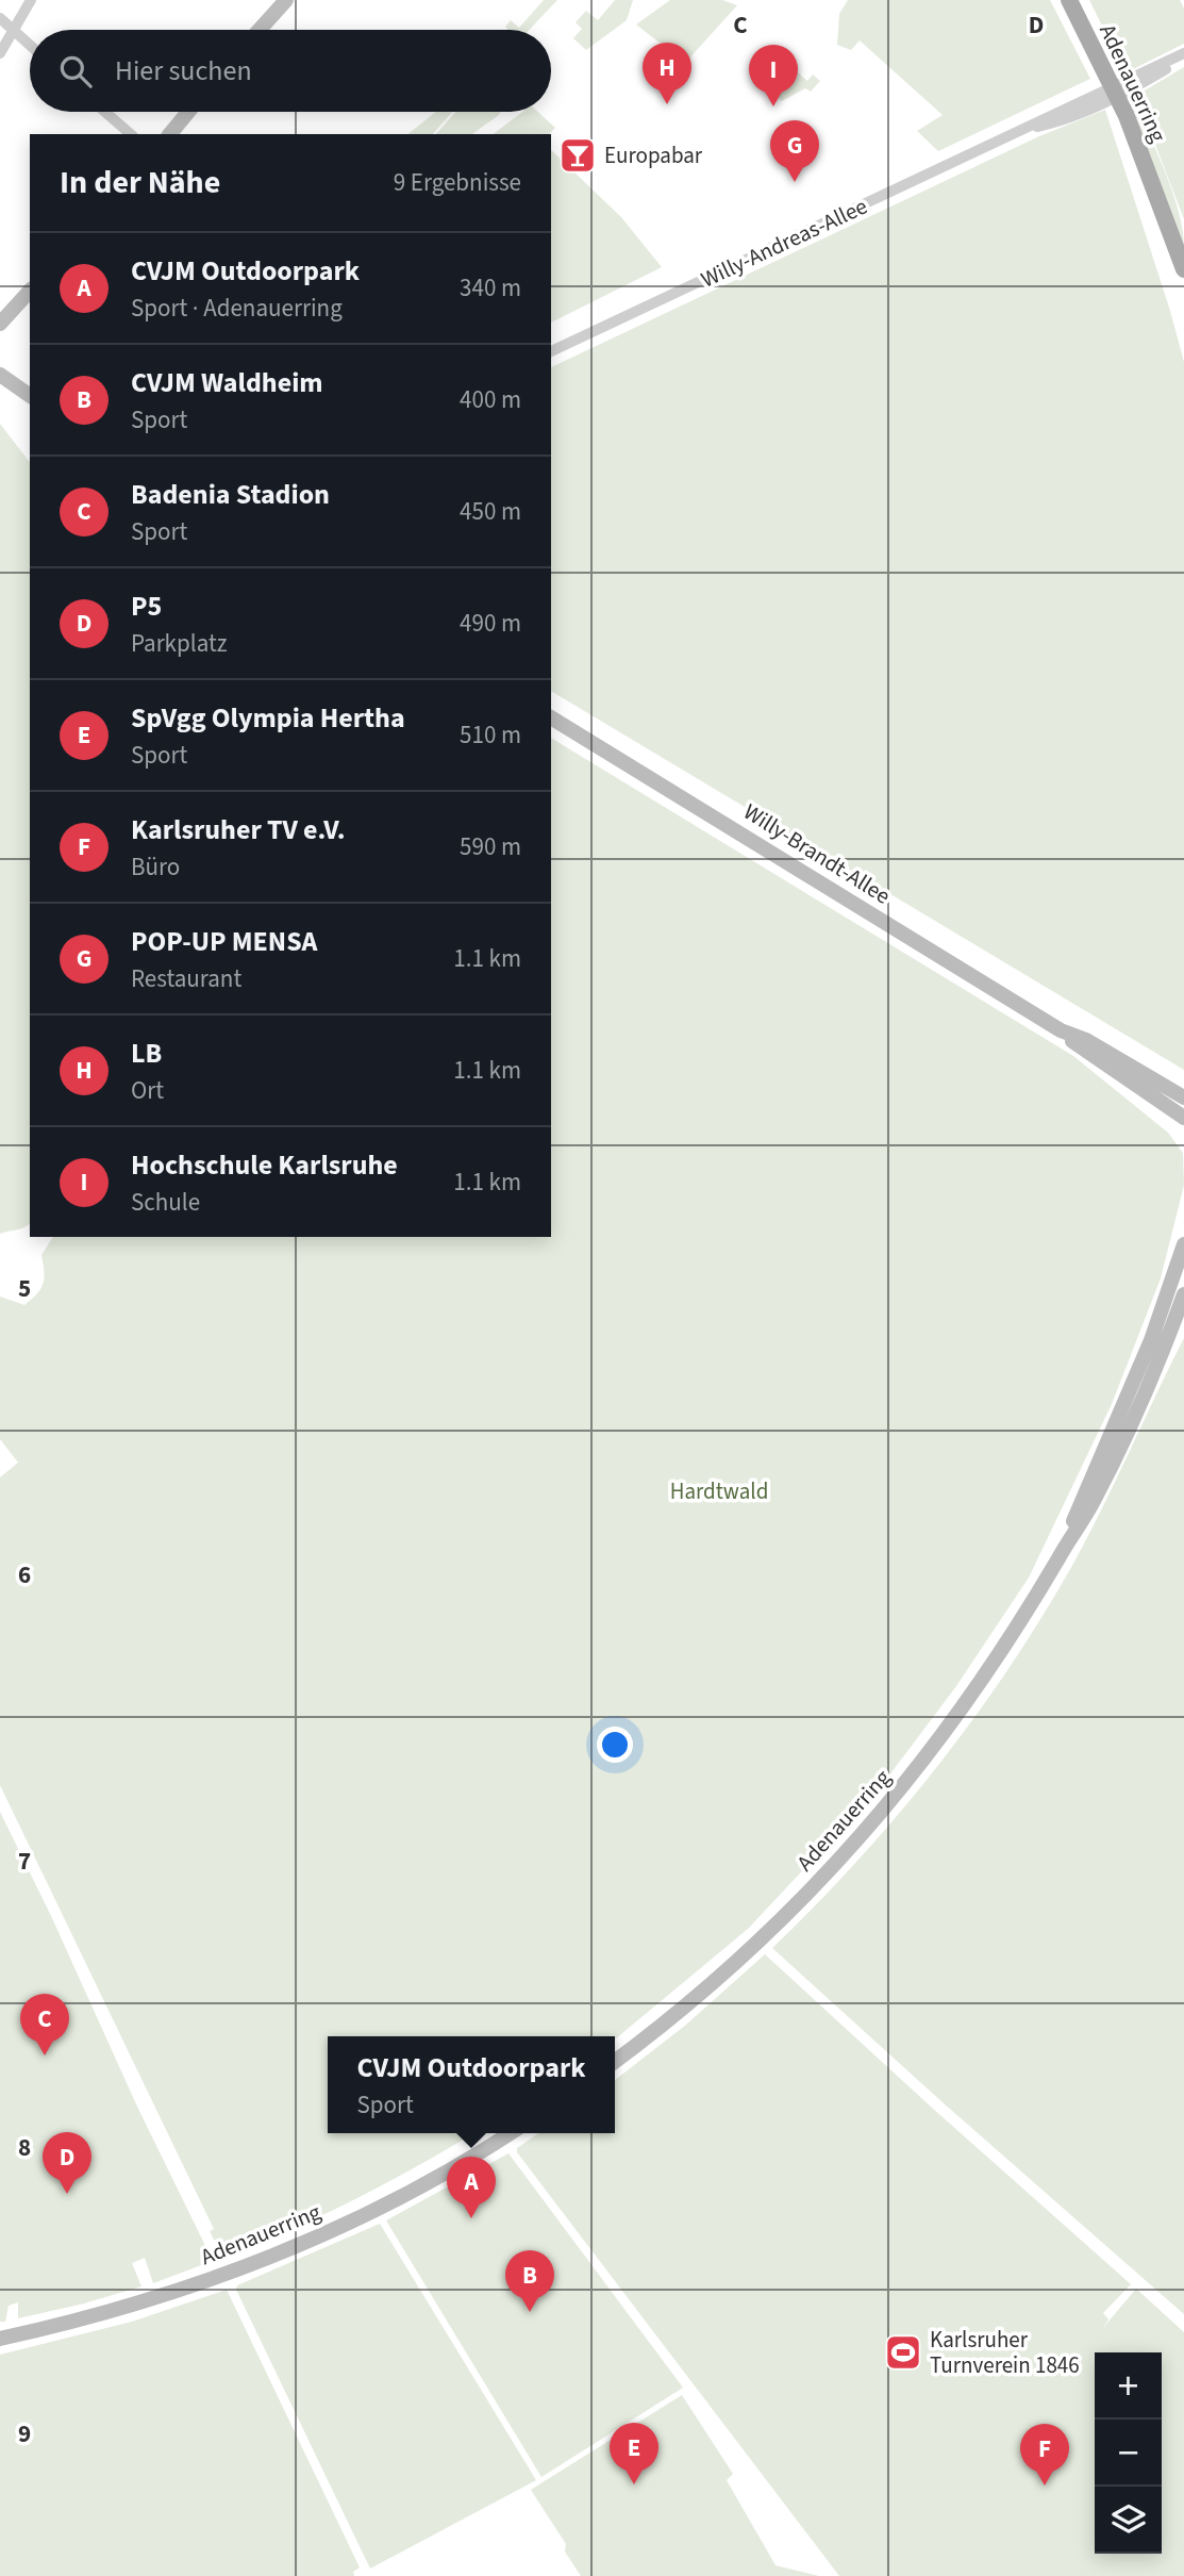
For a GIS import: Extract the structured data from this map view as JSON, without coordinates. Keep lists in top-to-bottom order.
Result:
{
  "streets": {
    "main road": ["Adenauerring", "Willy-Brandt-Allee"],
    "street": ["Willy-Andreas-Allee"]
  },
  "crossings": [
    ["Adenauerring", "Willy-Andreas-Allee"]
  ],
  "parks": ["Hardtwald"],
  "places": {
    "bar": ["Europabar"],
    "sports": ["Karlsruher Turnverein 1846"]
  },
  "page": {
    "search": "Hier suchen",
    "pins": [
      "H",
      "I",
      "G",
      "C",
      "D",
      "A",
      "B",
      "E",
      "F"
    ],
    "heading": ["In der Nähe", "9 Ergebnisse"],
    "list": [
      {
        "mark": "A",
        "name": "CVJM Outdoorpark",
        "note": "Sport · Adenauerring",
        "value": "340 m"
      },
      {
        "mark": "B",
        "name": "CVJM Waldheim",
        "note": "Sport",
        "value": "400 m"
      },
      {
        "mark": "C",
        "name": "Badenia Stadion",
        "note": "Sport",
        "value": "450 m"
      },
      {
        "mark": "D",
        "name": "P5",
        "note": "Parkplatz",
        "value": "490 m"
      },
      {
        "mark": "E",
        "name": "SpVgg Olympia Hertha",
        "note": "Sport",
        "value": "510 m"
      },
      {
        "mark": "F",
        "name": "Karlsruher TV e.V.",
        "note": "Büro",
        "value": "590 m"
      },
      {
        "mark": "G",
        "name": "POP-UP MENSA",
        "note": "Restaurant",
        "value": "1.1 km"
      },
      {
        "mark": "H",
        "name": "LB",
        "note": "Ort",
        "value": "1.1 km"
      },
      {
        "mark": "I",
        "name": "Hochschule Karlsruhe",
        "note": "Schule",
        "value": "1.1 km"
      }
    ],
    "popup": ["CVJM Outdoorpark", "Sport"],
    "map_buttons": ["+", "−"]
  },
  "grid": {
    "columns": ["C", "D"],
    "rows": [
      "5",
      "6",
      "7",
      "8",
      "9"
    ]
  }
}
